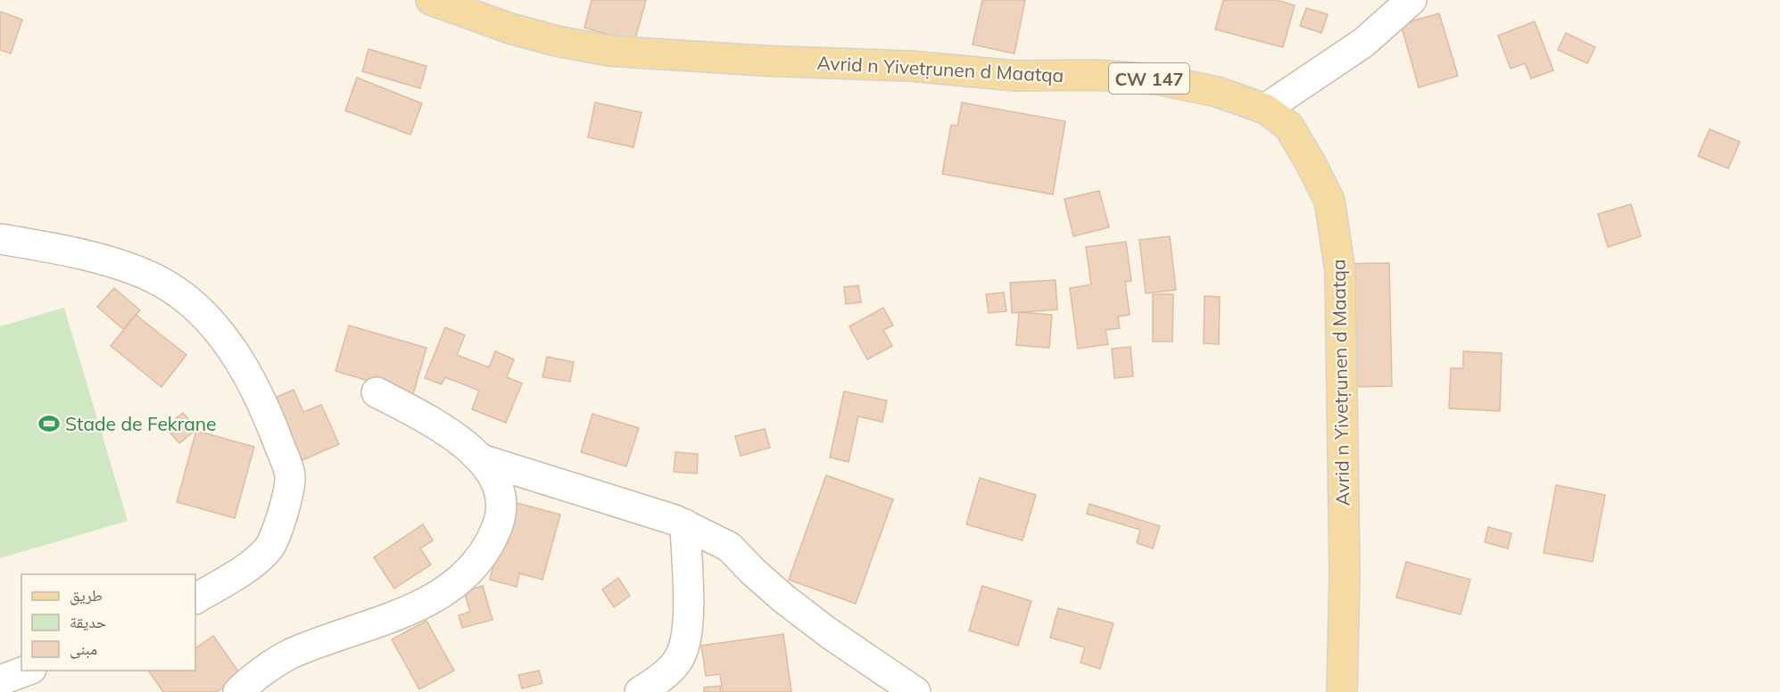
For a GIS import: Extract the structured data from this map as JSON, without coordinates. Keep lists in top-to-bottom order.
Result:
{
  "streets": {
    "main road": ["Avrid n Yivetṛunen d Maatqa", "CW 147"]
  },
  "places": {
    "sports": ["Stade de Fekrane"]
  },
  "legend": ["طريق", "حديقة", "مبنى"]
}
